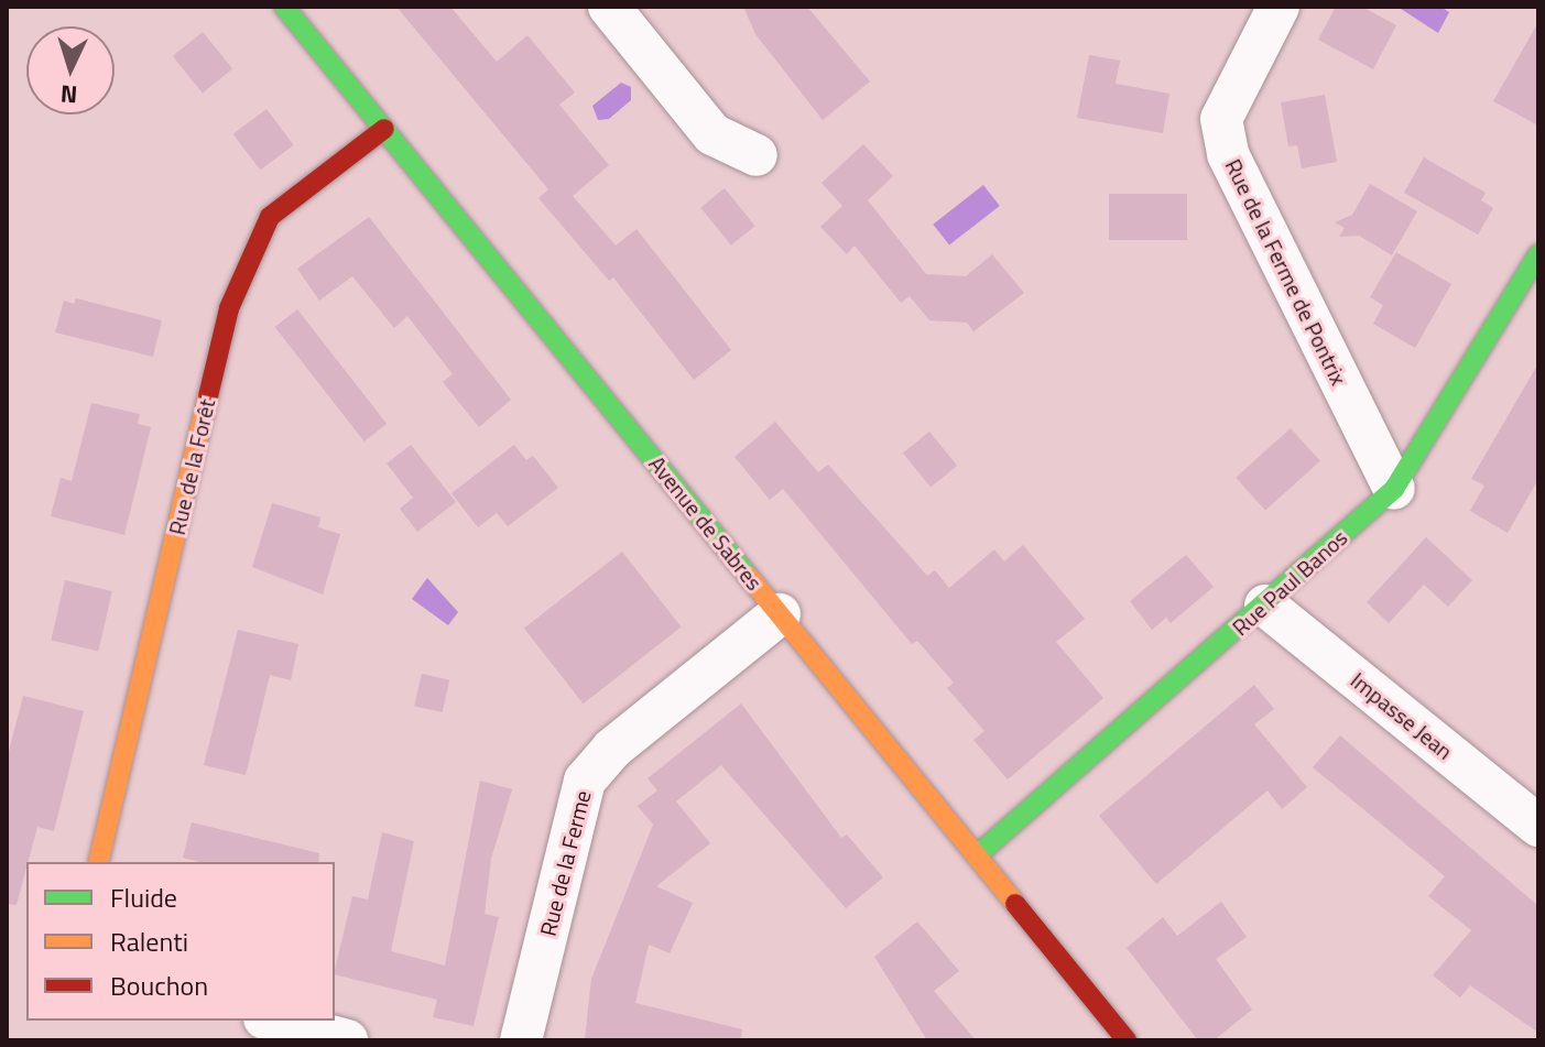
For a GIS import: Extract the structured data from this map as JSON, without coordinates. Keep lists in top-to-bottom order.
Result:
{
  "streets": {
    "street": [
      "Rue de la Ferme de Pontrix",
      "Rue de la Forêt",
      "Avenue de Sabres",
      "Rue Paul Banos",
      "Impasse Jean",
      "Rue de la Ferme"
    ]
  },
  "crossings": [
    ["Rue de la Ferme de Pontrix", "Rue Paul Banos"],
    ["Rue de la Forêt", "Avenue de Sabres"],
    ["Avenue de Sabres", "Rue Paul Banos"],
    ["Avenue de Sabres", "Rue de la Ferme"],
    ["Rue Paul Banos", "Impasse Jean"]
  ],
  "legend": ["Fluide", "Ralenti", "Bouchon"],
  "north": "bottom"
}
